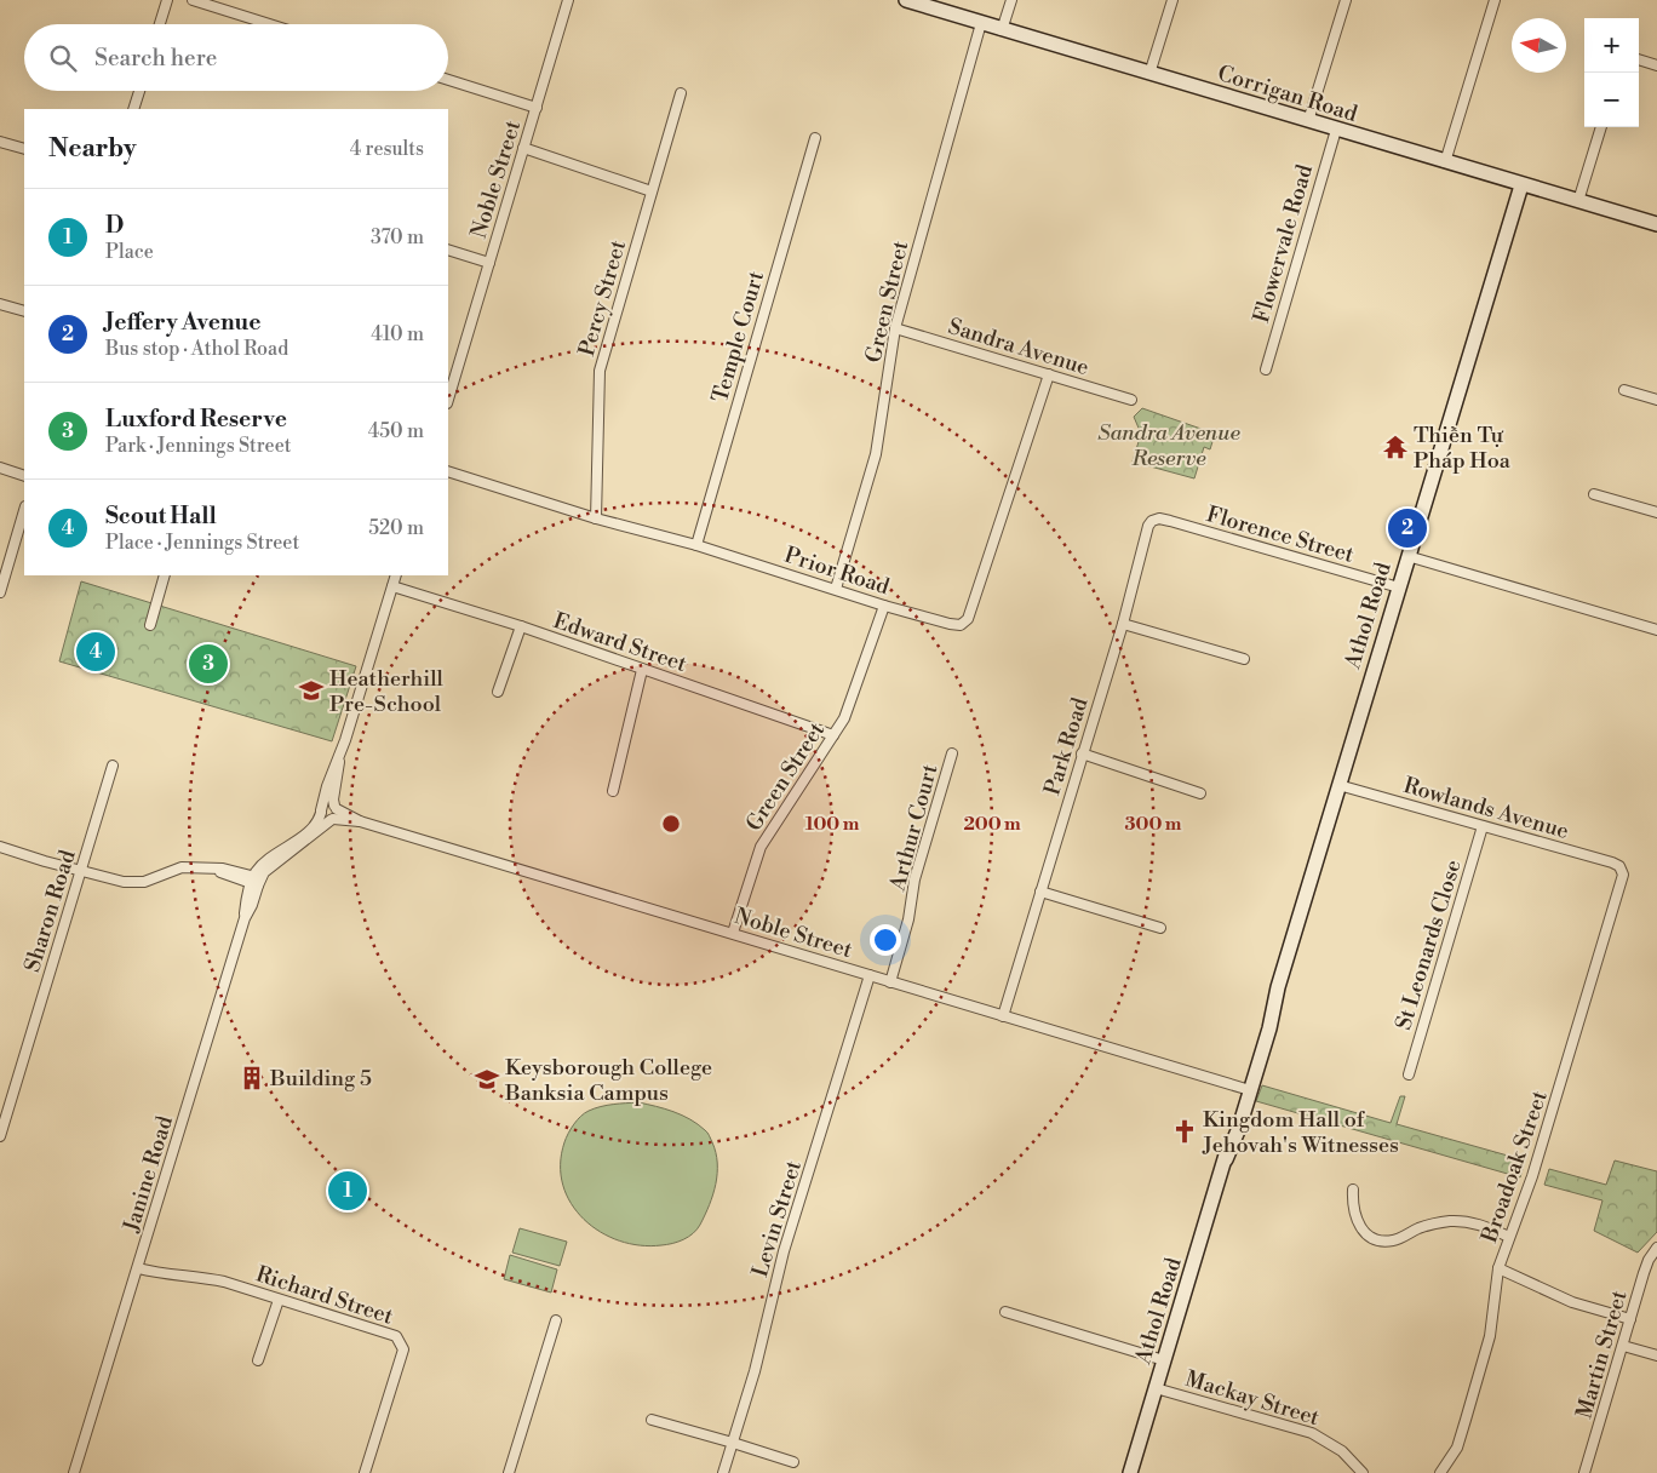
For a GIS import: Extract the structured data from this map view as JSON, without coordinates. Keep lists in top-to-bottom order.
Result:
{
  "streets": {
    "main road": ["Corrigan Road", "Athol Road"],
    "street": [
      "Noble Street",
      "Flowervale Road",
      "Percy Street",
      "Green Street",
      "Temple Court",
      "Sandra Avenue",
      "Florence Street",
      "Prior Road",
      "Edward Street",
      "Park Road",
      "Rowlands Avenue",
      "Arthur Court",
      "Sharon Road",
      "St Leonards Close",
      "Broadoak Street",
      "Janine Road",
      "Levin Street",
      "Richard Street",
      "Martin Street",
      "Mackay Street"
    ]
  },
  "crossings": [
    ["Corrigan Road", "Flowervale Road"],
    ["Corrigan Road", "Green Street"],
    ["Corrigan Road", "Athol Road"],
    ["Noble Street", "Green Street"],
    ["Noble Street", "Athol Road"],
    ["Noble Street", "Park Road"],
    ["Noble Street", "Arthur Court"],
    ["Noble Street", "Levin Street"],
    ["Percy Street", "Prior Road"],
    ["Green Street", "Sandra Avenue"],
    ["Green Street", "Prior Road"],
    ["Green Street", "Edward Street"],
    ["Temple Court", "Prior Road"],
    ["Sandra Avenue", "Prior Road"],
    ["Florence Street", "Athol Road"],
    ["Florence Street", "Park Road"],
    ["Athol Road", "Rowlands Avenue"],
    ["Athol Road", "Mackay Street"],
    ["Rowlands Avenue", "St Leonards Close"],
    ["Rowlands Avenue", "Broadoak Street"],
    ["Janine Road", "Richard Street"]
  ],
  "parks": ["Sandra Avenue Reserve"],
  "places": {
    "temple": ["Thiền Tự Pháp Hoa"],
    "school or university": ["Heatherhill Pre-School", "Keysborough College Banksia Campus"],
    "building": ["Building 5"],
    "church": ["Kingdom Hall of Jehovah's Witnesses"]
  },
  "north": "left",
  "page": {
    "map_buttons": ["+", "−"],
    "search": "Search here",
    "heading": ["Nearby", "4 results"],
    "list": [
      {
        "mark": "1",
        "name": "D",
        "note": "Place",
        "value": "370 m"
      },
      {
        "mark": "2",
        "name": "Jeffery Avenue",
        "note": "Bus stop · Athol Road",
        "value": "410 m"
      },
      {
        "mark": "3",
        "name": "Luxford Reserve",
        "note": "Park · Jennings Street",
        "value": "450 m"
      },
      {
        "mark": "4",
        "name": "Scout Hall",
        "note": "Place · Jennings Street",
        "value": "520 m"
      }
    ],
    "pins": [
      "2",
      "4",
      "3",
      "1"
    ]
  },
  "rings": ["100 m", "200 m", "300 m"]
}
